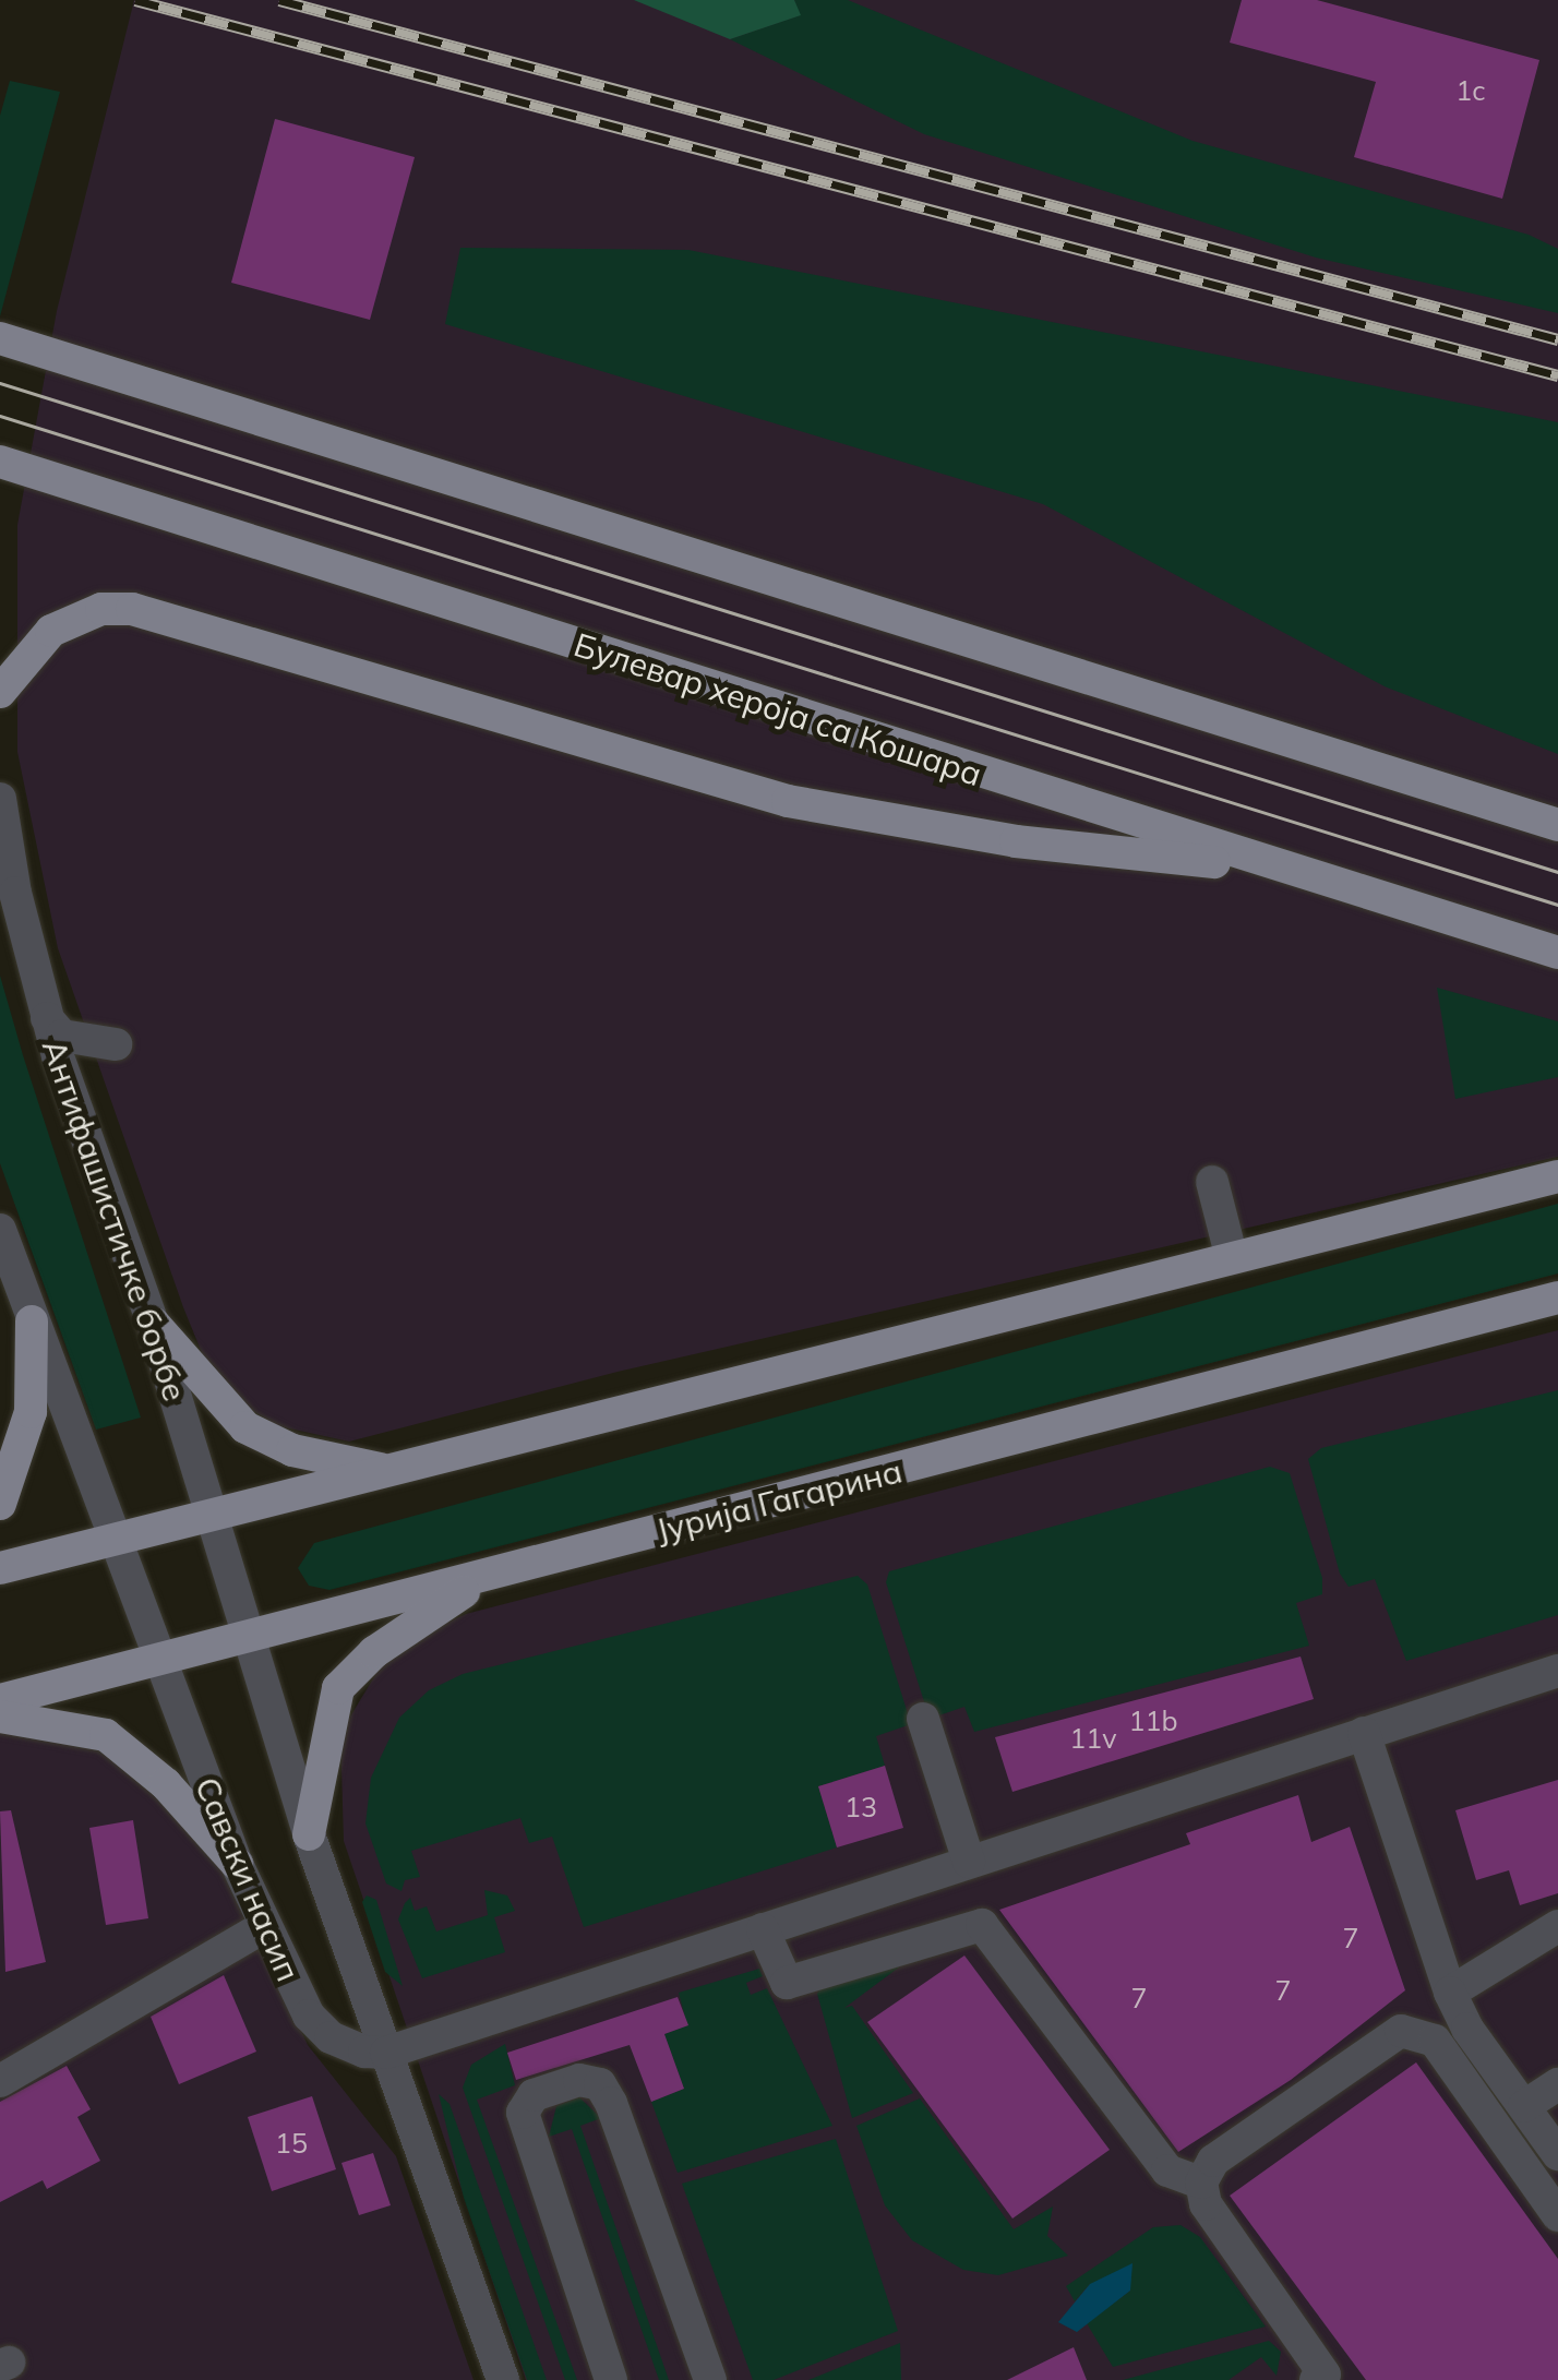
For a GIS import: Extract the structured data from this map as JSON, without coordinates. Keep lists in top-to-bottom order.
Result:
{
  "streets": {
    "main road": ["Булевар хероја са Кошара", "Јурија Гагарина"],
    "street": ["Антифашистичке борбе", "Савски насип"]
  },
  "crossings": [
    ["Антифашистичке борбе", "Јурија Гагарина"],
    ["Антифашистичке борбе", "Савски насип"],
    ["Јурија Гагарина", "Савски насип"]
  ],
  "house_numbers": [
    "1c",
    "11b",
    "11v",
    "13",
    "7",
    "7",
    "7",
    "15"
  ]
}
